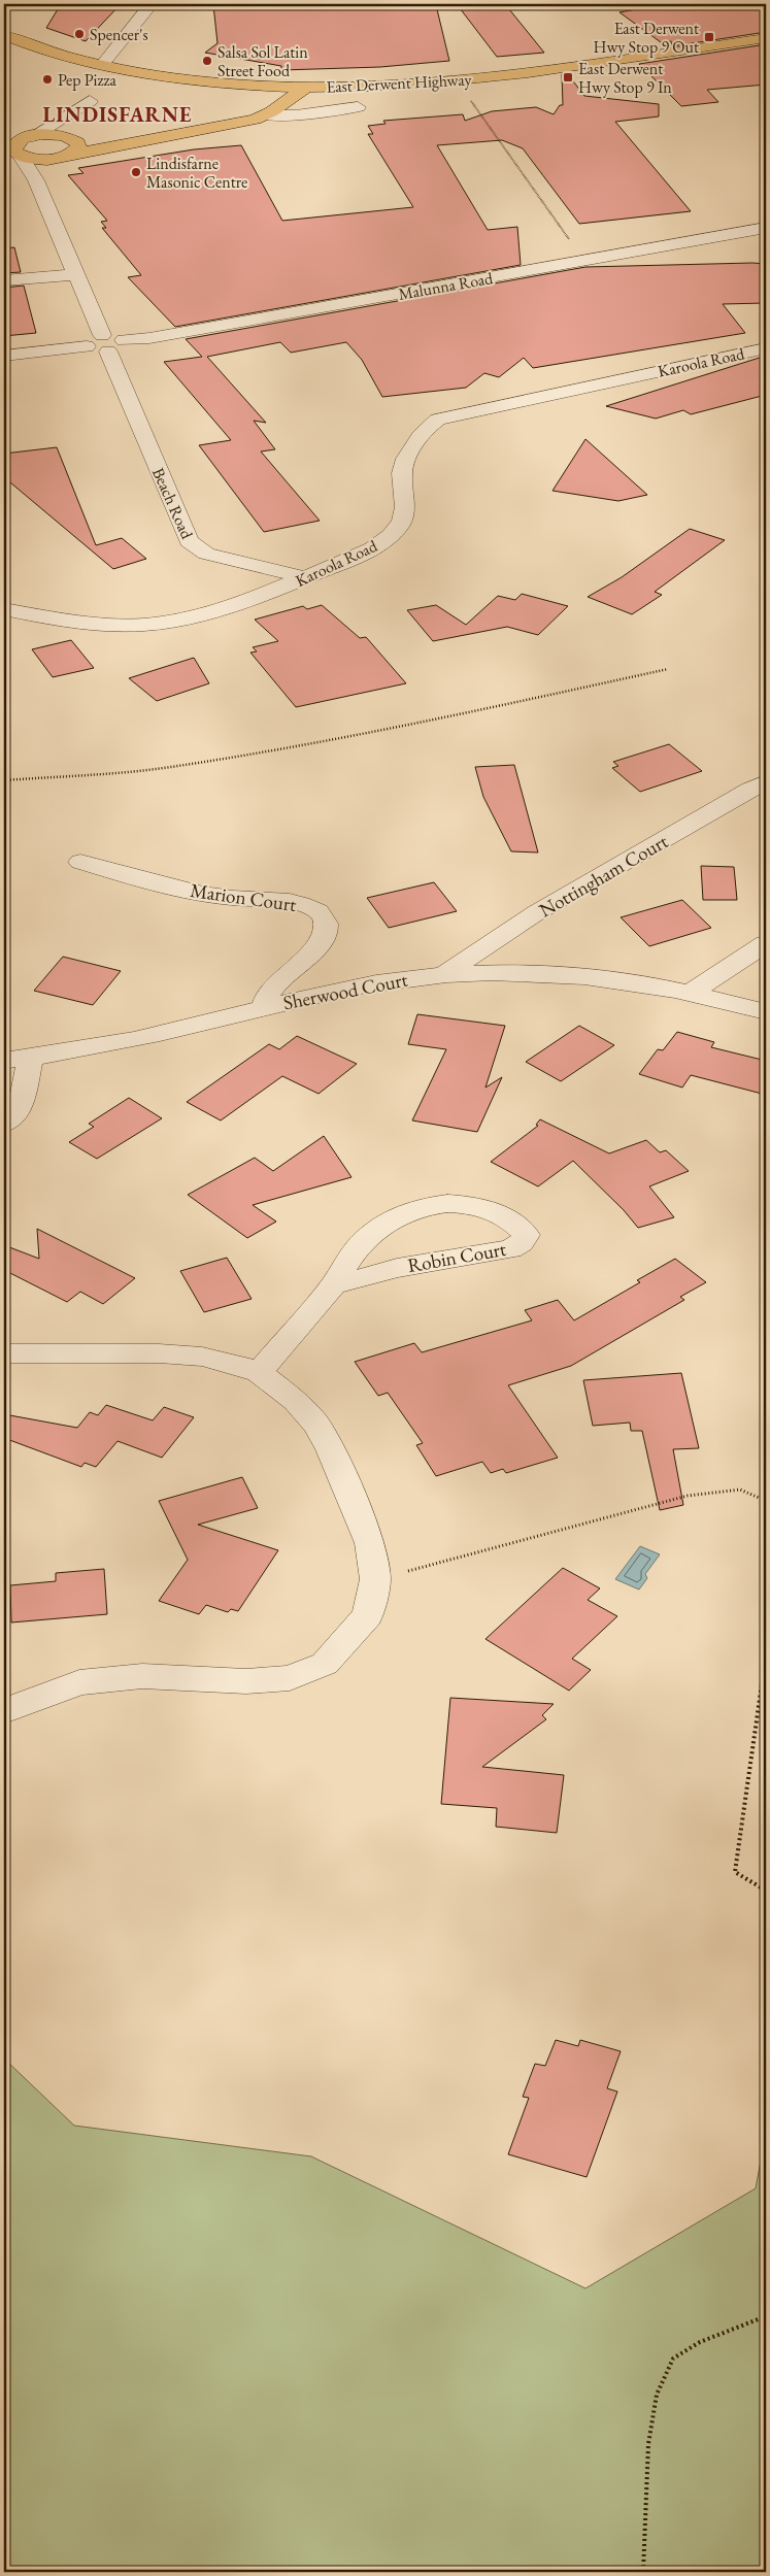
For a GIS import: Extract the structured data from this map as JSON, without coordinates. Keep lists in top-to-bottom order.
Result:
{
  "streets": {
    "main road": ["East Derwent Highway"],
    "street": [
      "Malunna Road",
      "Karoola Road",
      "Beach Road",
      "Nottingham Court",
      "Marion Court",
      "Sherwood Court",
      "Robin Court"
    ]
  },
  "crossings": [
    ["Malunna Road", "Beach Road"],
    ["Karoola Road", "Beach Road"],
    ["Nottingham Court", "Sherwood Court"],
    ["Marion Court", "Sherwood Court"]
  ],
  "districts": ["LINDISFARNE"],
  "places": {
    "other": [
      "Spencer's",
      "Salsa Sol Latin Street Food",
      "Pep Pizza",
      "Lindisfarne Masonic Centre"
    ],
    "transit": ["East Derwent Hwy Stop 9 Out", "East Derwent Hwy Stop 9 In"]
  }
}
